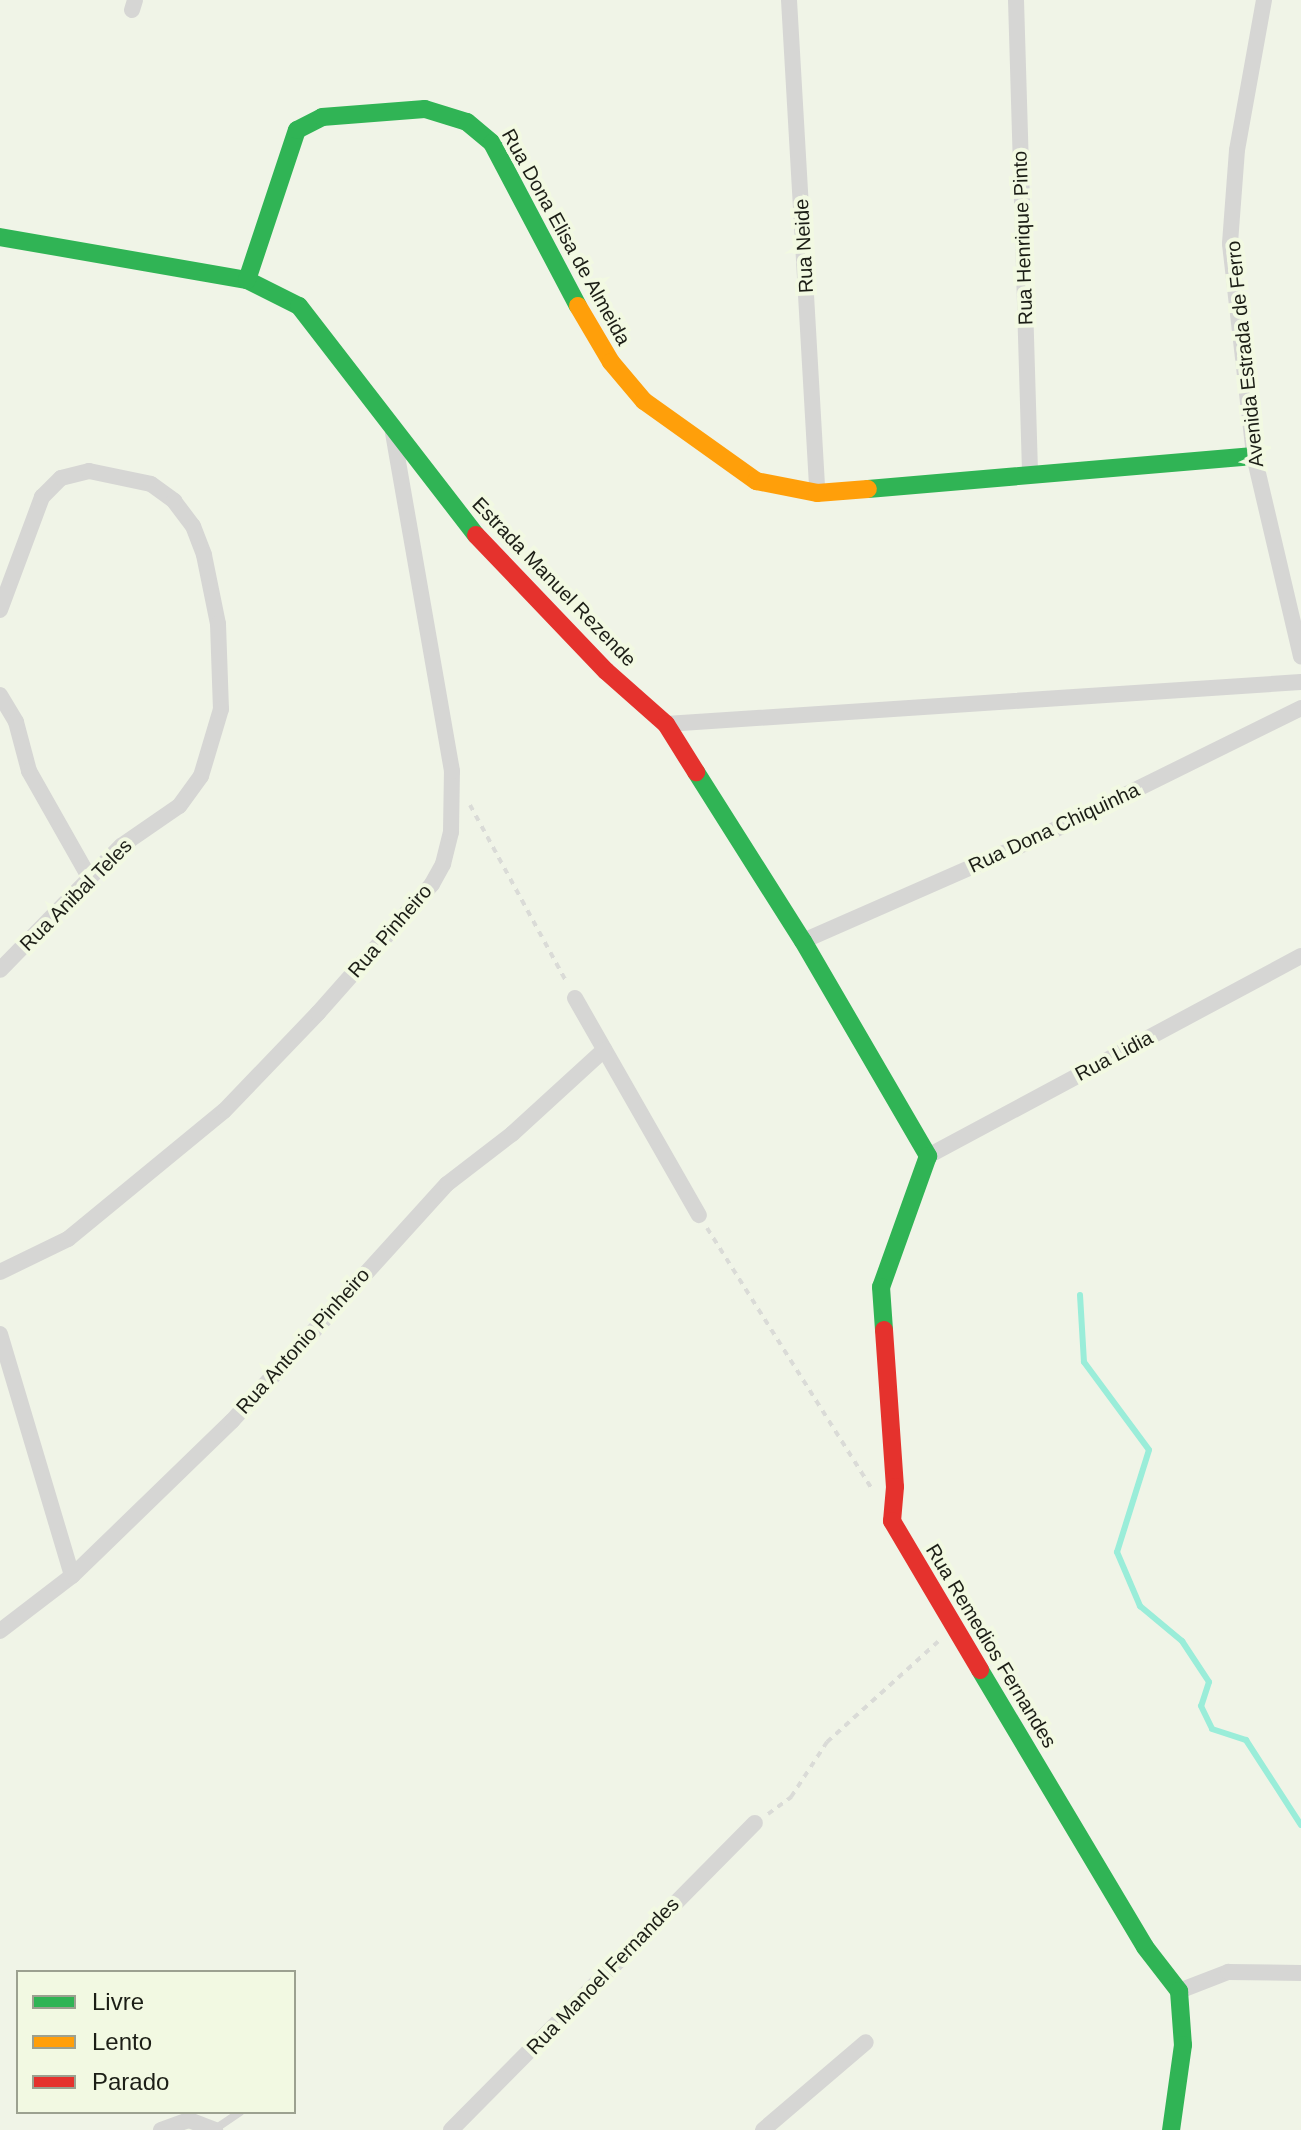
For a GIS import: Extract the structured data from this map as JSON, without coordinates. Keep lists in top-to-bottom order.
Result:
{
  "streets": {
    "street": [
      "Rua Dona Elisa de Almeida",
      "Rua Henrique Pinto",
      "Rua Neide",
      "Avenida Estrada de Ferro",
      "Estrada Manuel Rezende",
      "Rua Dona Chiquinha",
      "Rua Anibal Teles",
      "Rua Pinheiro",
      "Rua Lidia",
      "Rua Antonio Pinheiro",
      "Rua Remedios Fernandes",
      "Rua Manoel Fernandes"
    ]
  },
  "crossings": [
    ["Rua Dona Elisa de Almeida", "Rua Henrique Pinto"],
    ["Rua Dona Elisa de Almeida", "Rua Neide"],
    ["Rua Dona Elisa de Almeida", "Avenida Estrada de Ferro"],
    ["Rua Dona Elisa de Almeida", "Estrada Manuel Rezende"],
    ["Estrada Manuel Rezende", "Rua Dona Chiquinha"],
    ["Estrada Manuel Rezende", "Rua Pinheiro"],
    ["Estrada Manuel Rezende", "Rua Lidia"]
  ],
  "legend": ["Livre", "Lento", "Parado"]
}
